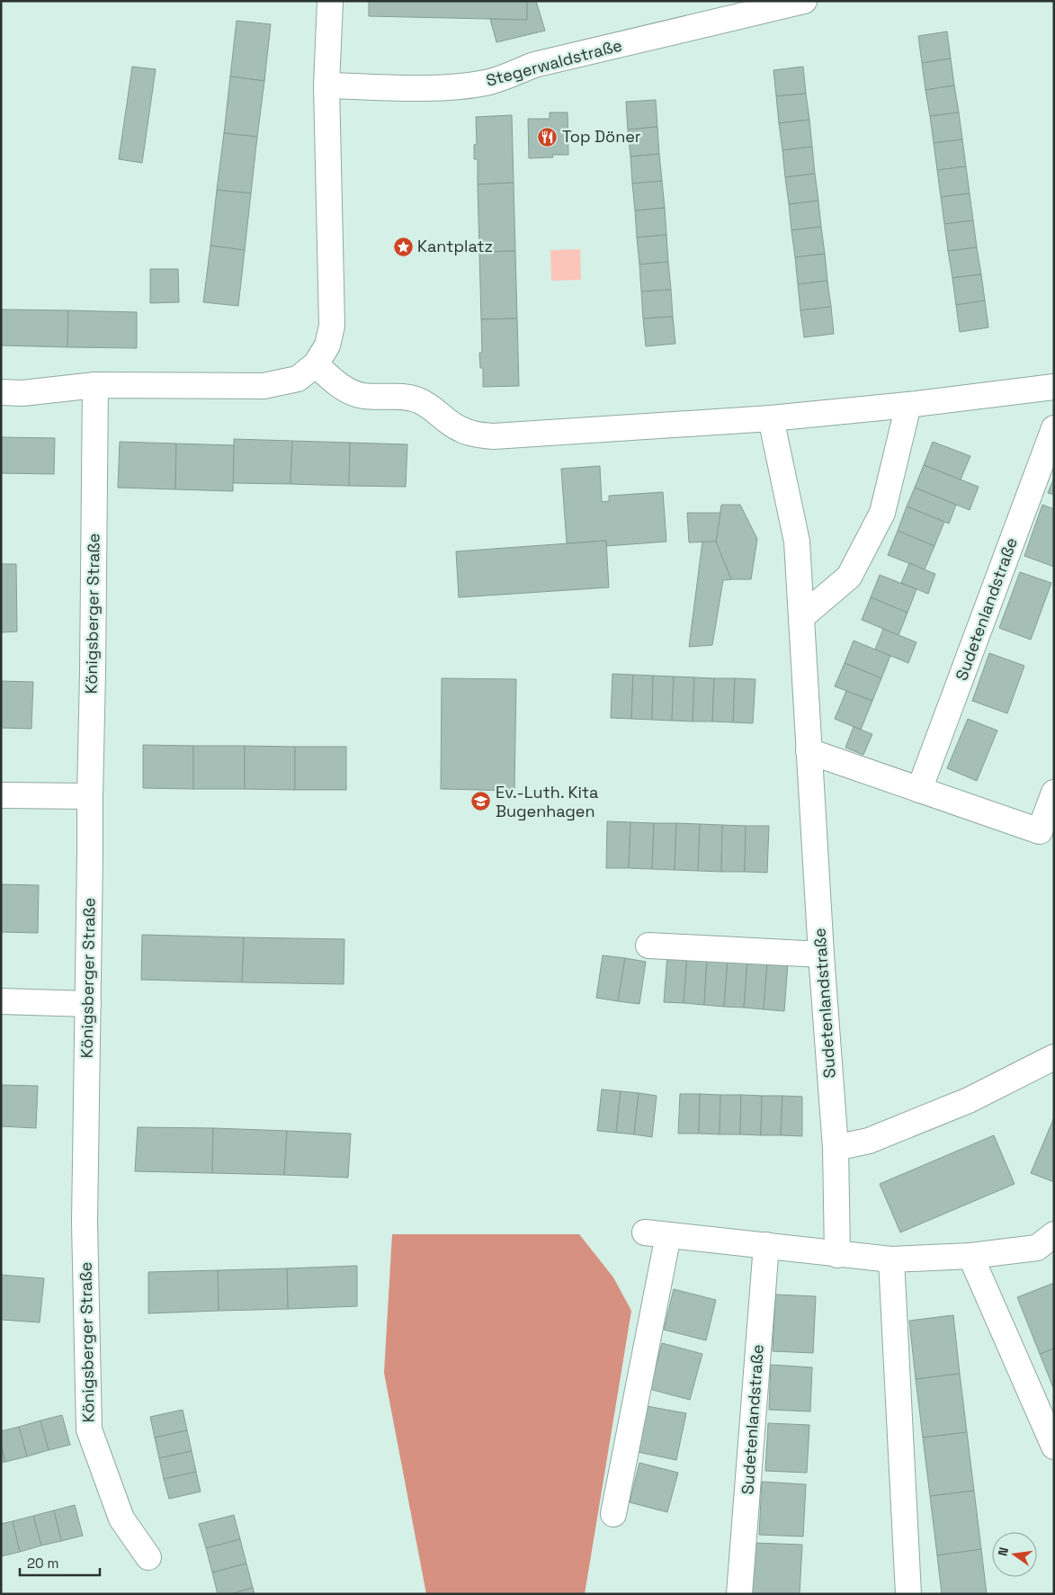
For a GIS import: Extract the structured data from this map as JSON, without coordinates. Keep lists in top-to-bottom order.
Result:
{
  "streets": {
    "street": ["Stegerwaldstraße", "Sudetenlandstraße", "Königsberger Straße"]
  },
  "places": {
    "restaurant": ["Top Döner"],
    "place": ["Kantplatz"],
    "school or university": ["Ev.-Luth. Kita Bugenhagen"]
  },
  "scale_bar": "20 m",
  "north": "left"
}
